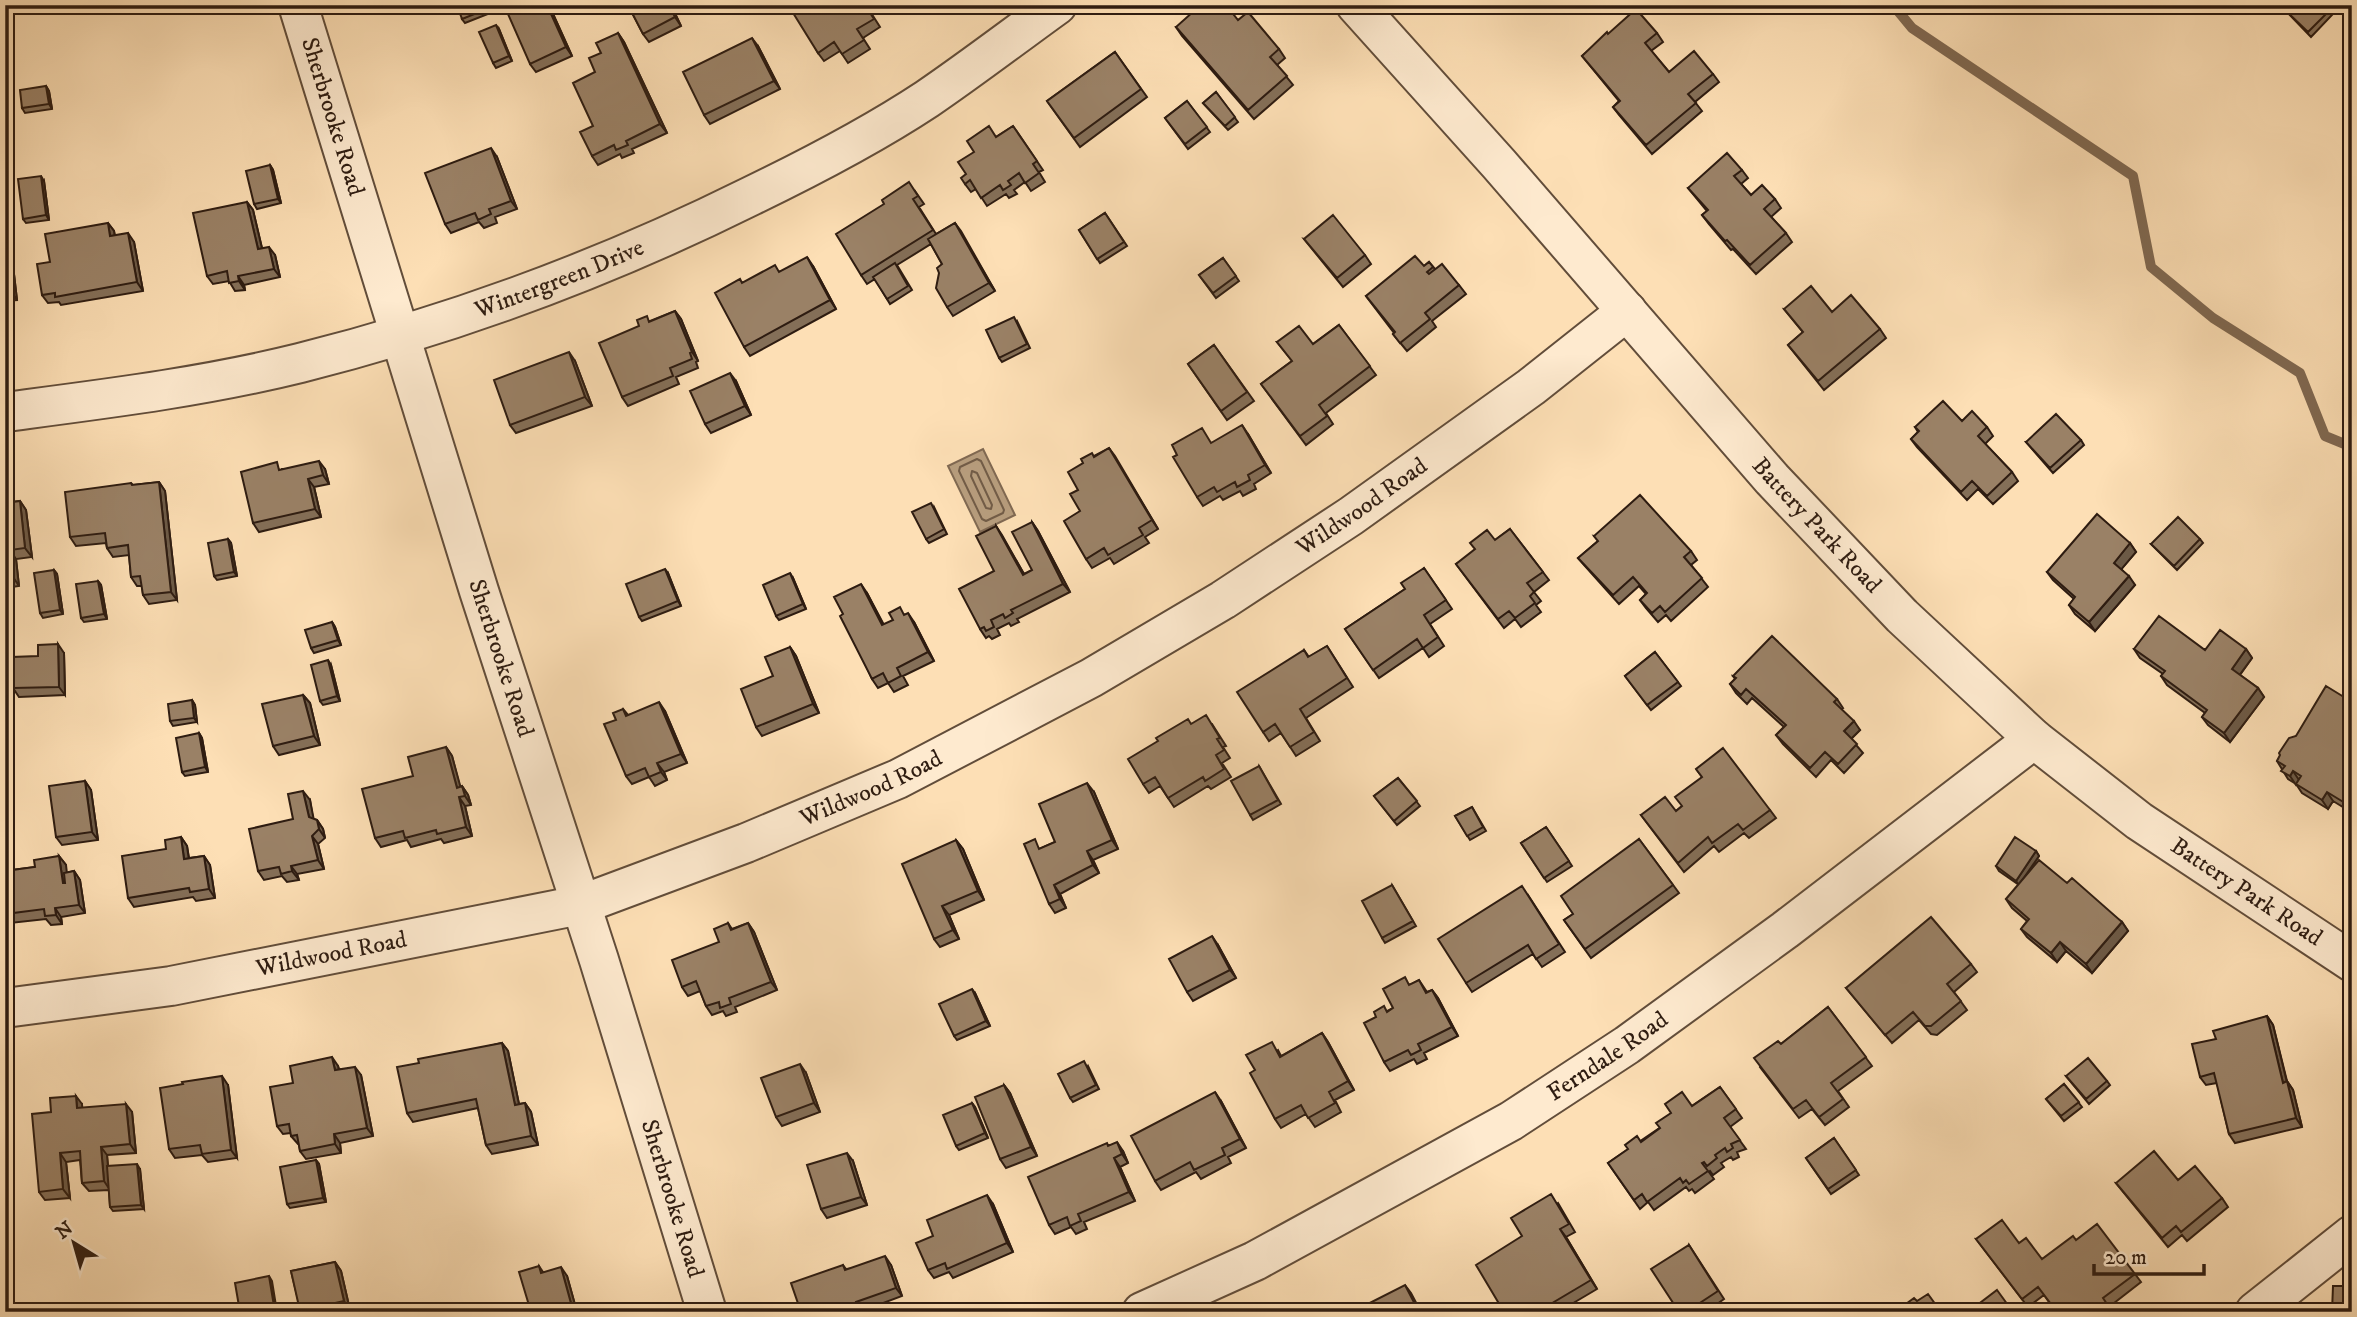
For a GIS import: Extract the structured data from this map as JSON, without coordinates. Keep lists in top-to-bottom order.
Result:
{
  "streets": {
    "street": [
      "Sherbrooke Road",
      "Wintergreen Drive",
      "Wildwood Road",
      "Battery Park Road",
      "Ferndale Road"
    ]
  },
  "crossings": [
    ["Sherbrooke Road", "Wintergreen Drive"],
    ["Sherbrooke Road", "Wildwood Road"],
    ["Wildwood Road", "Battery Park Road"],
    ["Battery Park Road", "Ferndale Road"]
  ],
  "scale_bar": "20 m",
  "north": "top left"
}
